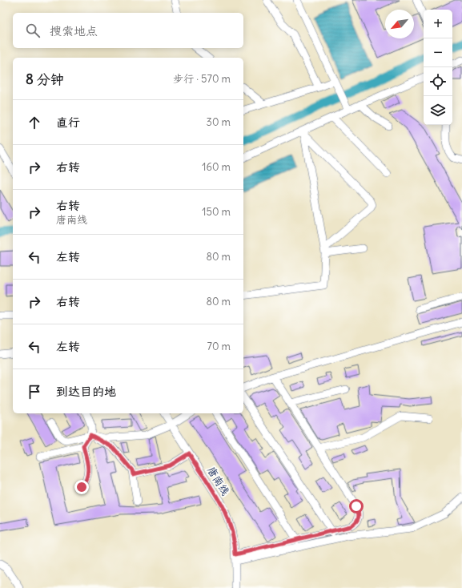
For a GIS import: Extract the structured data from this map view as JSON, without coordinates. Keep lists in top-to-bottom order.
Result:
{
  "streets": {
    "street": ["唐南线"]
  },
  "north": "bottom left",
  "page": {
    "map_buttons": ["+", "−"],
    "search": "搜索地点",
    "heading": ["8 分钟", "步行 · 570 m"],
    "list": [
      ["直行", "30 m"],
      ["右转", "160 m"],
      ["右转", "唐南线", "150 m"],
      ["左转", "80 m"],
      ["右转", "80 m"],
      ["左转", "70 m"],
      "到达目的地"
    ]
  }
}
